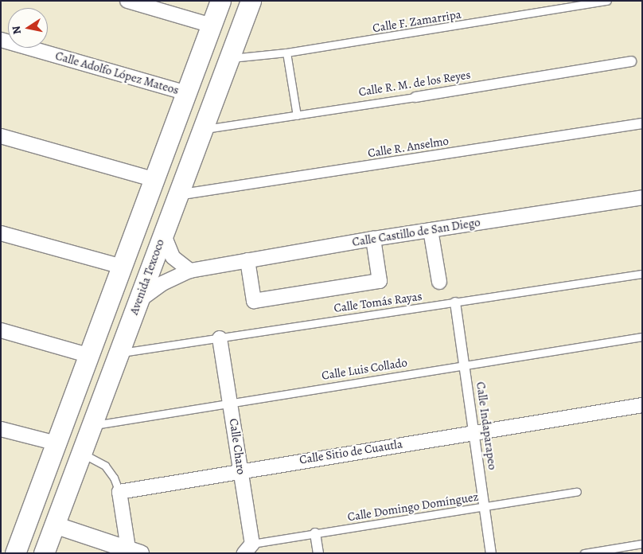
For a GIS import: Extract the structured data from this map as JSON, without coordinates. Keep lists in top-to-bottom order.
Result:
{
  "streets": {
    "main road": ["Avenida Texcoco"],
    "street": [
      "Calle Adolfo López Mateos",
      "Calle R. M. de los Reyes",
      "Calle R. Anselmo",
      "Calle Castillo de San Diego",
      "Calle Indaparapeo",
      "Calle Charo",
      "Calle Sitio de Cuautla"
    ],
    "lane": [
      "Calle F. Zamarripa",
      "Calle Tomás Rayas",
      "Calle Luis Collado",
      "Calle Domingo Domínguez"
    ]
  },
  "crossings": [
    ["Calle F. Zamarripa", "Avenida Texcoco"],
    ["Calle R. M. de los Reyes", "Avenida Texcoco"],
    ["Calle R. Anselmo", "Avenida Texcoco"],
    ["Calle Castillo de San Diego", "Avenida Texcoco"],
    ["Avenida Texcoco", "Calle Tomás Rayas"],
    ["Avenida Texcoco", "Calle Luis Collado"],
    ["Calle Tomás Rayas", "Calle Indaparapeo"],
    ["Calle Tomás Rayas", "Calle Charo"],
    ["Calle Luis Collado", "Calle Indaparapeo"],
    ["Calle Luis Collado", "Calle Charo"],
    ["Calle Indaparapeo", "Calle Sitio de Cuautla"],
    ["Calle Indaparapeo", "Calle Domingo Domínguez"],
    ["Calle Charo", "Calle Sitio de Cuautla"],
    ["Calle Charo", "Calle Domingo Domínguez"]
  ],
  "north": "left"
}
